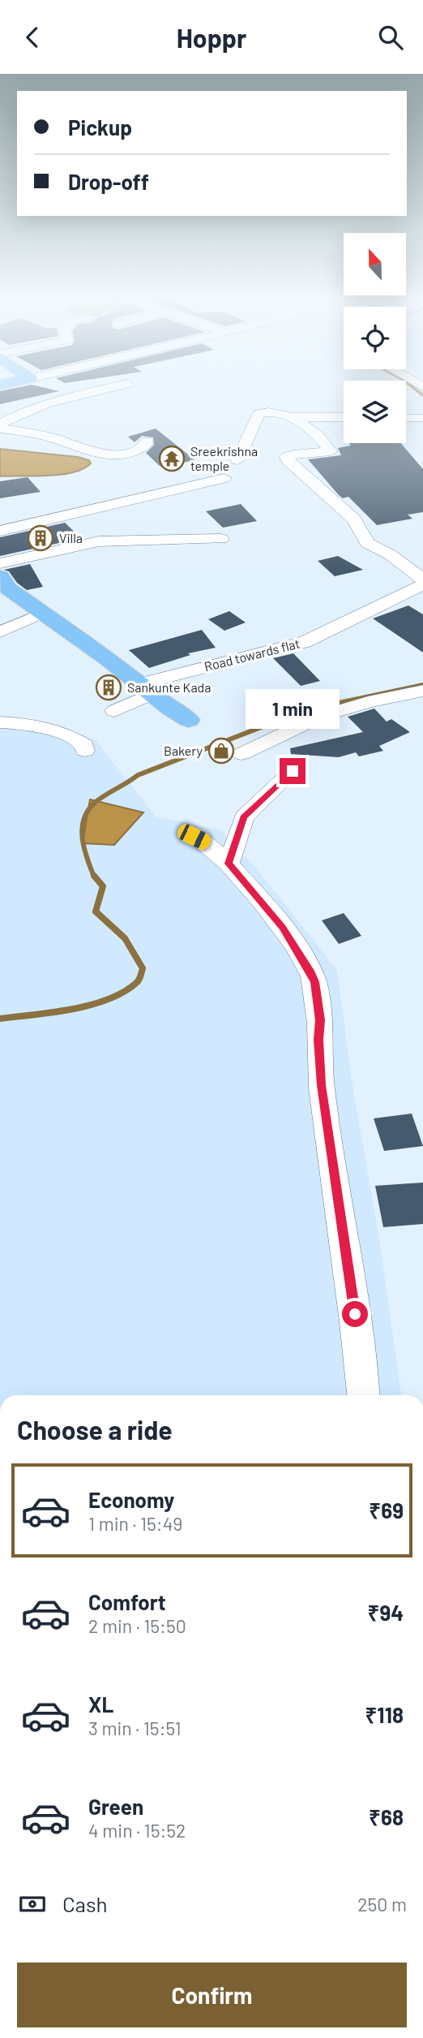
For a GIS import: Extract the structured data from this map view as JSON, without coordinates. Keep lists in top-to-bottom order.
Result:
{
  "streets": {
    "street": ["Road towards flat"]
  },
  "places": {
    "temple": ["Sreekrishna temple"],
    "building": ["Villa", "Sankunte Kada"],
    "shop": ["Bakery"]
  },
  "north": "top",
  "page": {
    "header": "Hoppr",
    "banner": ["Pickup", "Drop-off"],
    "bubble": "1 min",
    "heading": "Choose a ride",
    "list": [
      {
        "name": "Economy",
        "note": "1 min · 15:49",
        "value": "₹69"
      },
      {
        "name": "Comfort",
        "note": "2 min · 15:50",
        "value": "₹94"
      },
      {
        "name": "XL",
        "note": "3 min · 15:51",
        "value": "₹118"
      },
      {
        "name": "Green",
        "note": "4 min · 15:52",
        "value": "₹68"
      }
    ],
    "pay": ["Cash", "250 m"],
    "buttons": "Confirm"
  }
}
